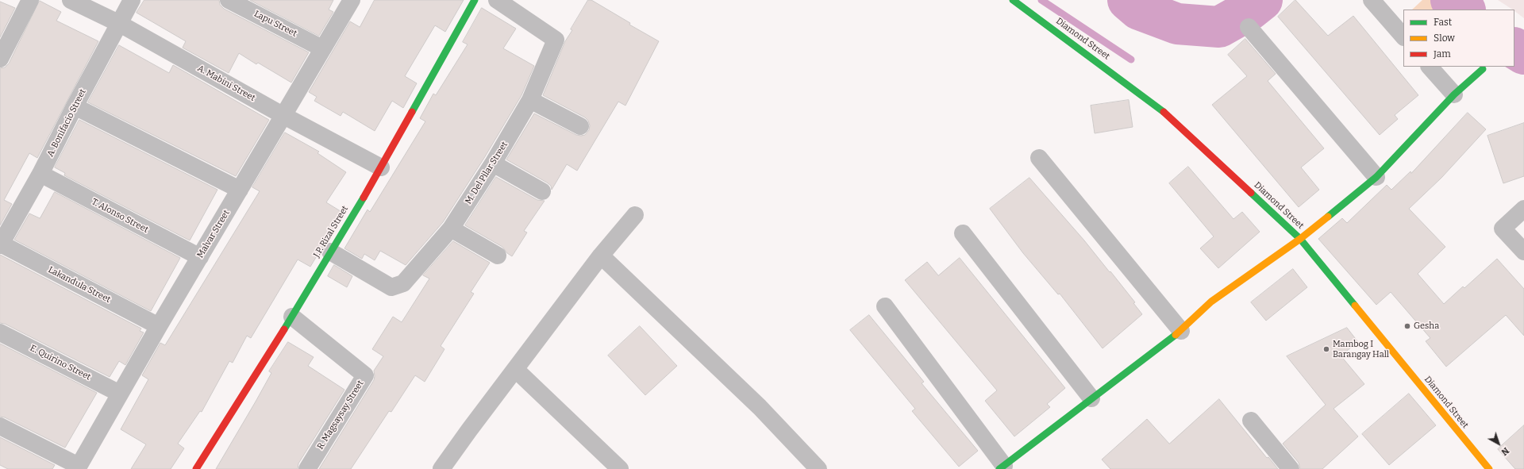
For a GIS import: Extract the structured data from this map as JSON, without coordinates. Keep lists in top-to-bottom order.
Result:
{
  "streets": {
    "street": [
      "Lapu Street",
      "Diamond Street",
      "A. Mabini Street",
      "A. Bonifacio Street",
      "M. Del Pilar Street",
      "T. Alonso Street",
      "J.P. Rizal Street",
      "Malvar Street",
      "Lakandula Street",
      "E. Quirino Street",
      "R. Magsaysay Street"
    ]
  },
  "crossings": [
    ["Lapu Street", "Malvar Street"],
    ["A. Mabini Street", "A. Bonifacio Street"],
    ["A. Mabini Street", "J.P. Rizal Street"],
    ["A. Mabini Street", "Malvar Street"],
    ["A. Bonifacio Street", "T. Alonso Street"],
    ["A. Bonifacio Street", "Lakandula Street"],
    ["M. Del Pilar Street", "J.P. Rizal Street"],
    ["T. Alonso Street", "Malvar Street"],
    ["J.P. Rizal Street", "R. Magsaysay Street"],
    ["Malvar Street", "Lakandula Street"],
    ["Malvar Street", "E. Quirino Street"]
  ],
  "places": ["Gesha", "Mambog I Barangay Hall"],
  "legend": ["Fast", "Slow", "Jam"],
  "north": "bottom right"
}
